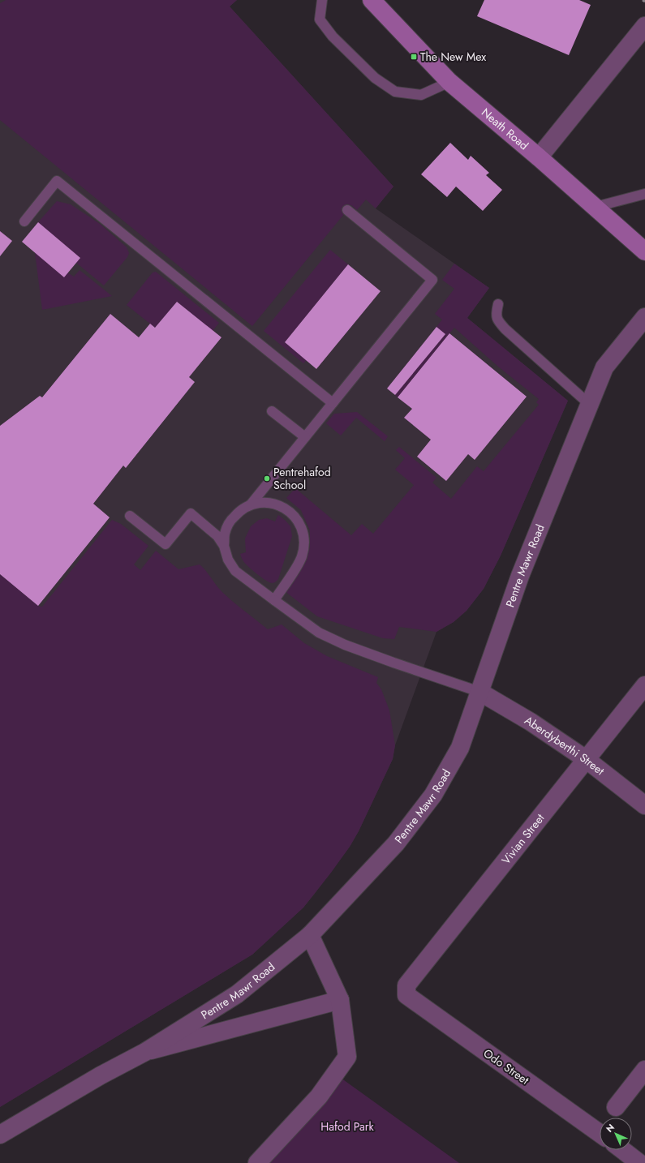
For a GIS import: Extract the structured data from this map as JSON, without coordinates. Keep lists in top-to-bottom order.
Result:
{
  "streets": {
    "main road": ["Neath Road"],
    "street": [
      "Pentre Mawr Road",
      "Aberdyberthi Street",
      "Vivian Street",
      "Odo Street"
    ]
  },
  "crossings": [
    ["Pentre Mawr Road", "Aberdyberthi Street"],
    ["Aberdyberthi Street", "Vivian Street"],
    ["Vivian Street", "Odo Street"]
  ],
  "parks": ["Hafod Park"],
  "places": {
    "transit": ["The New Mex"],
    "other": ["Pentrehafod School"]
  },
  "north": "top left"
}
